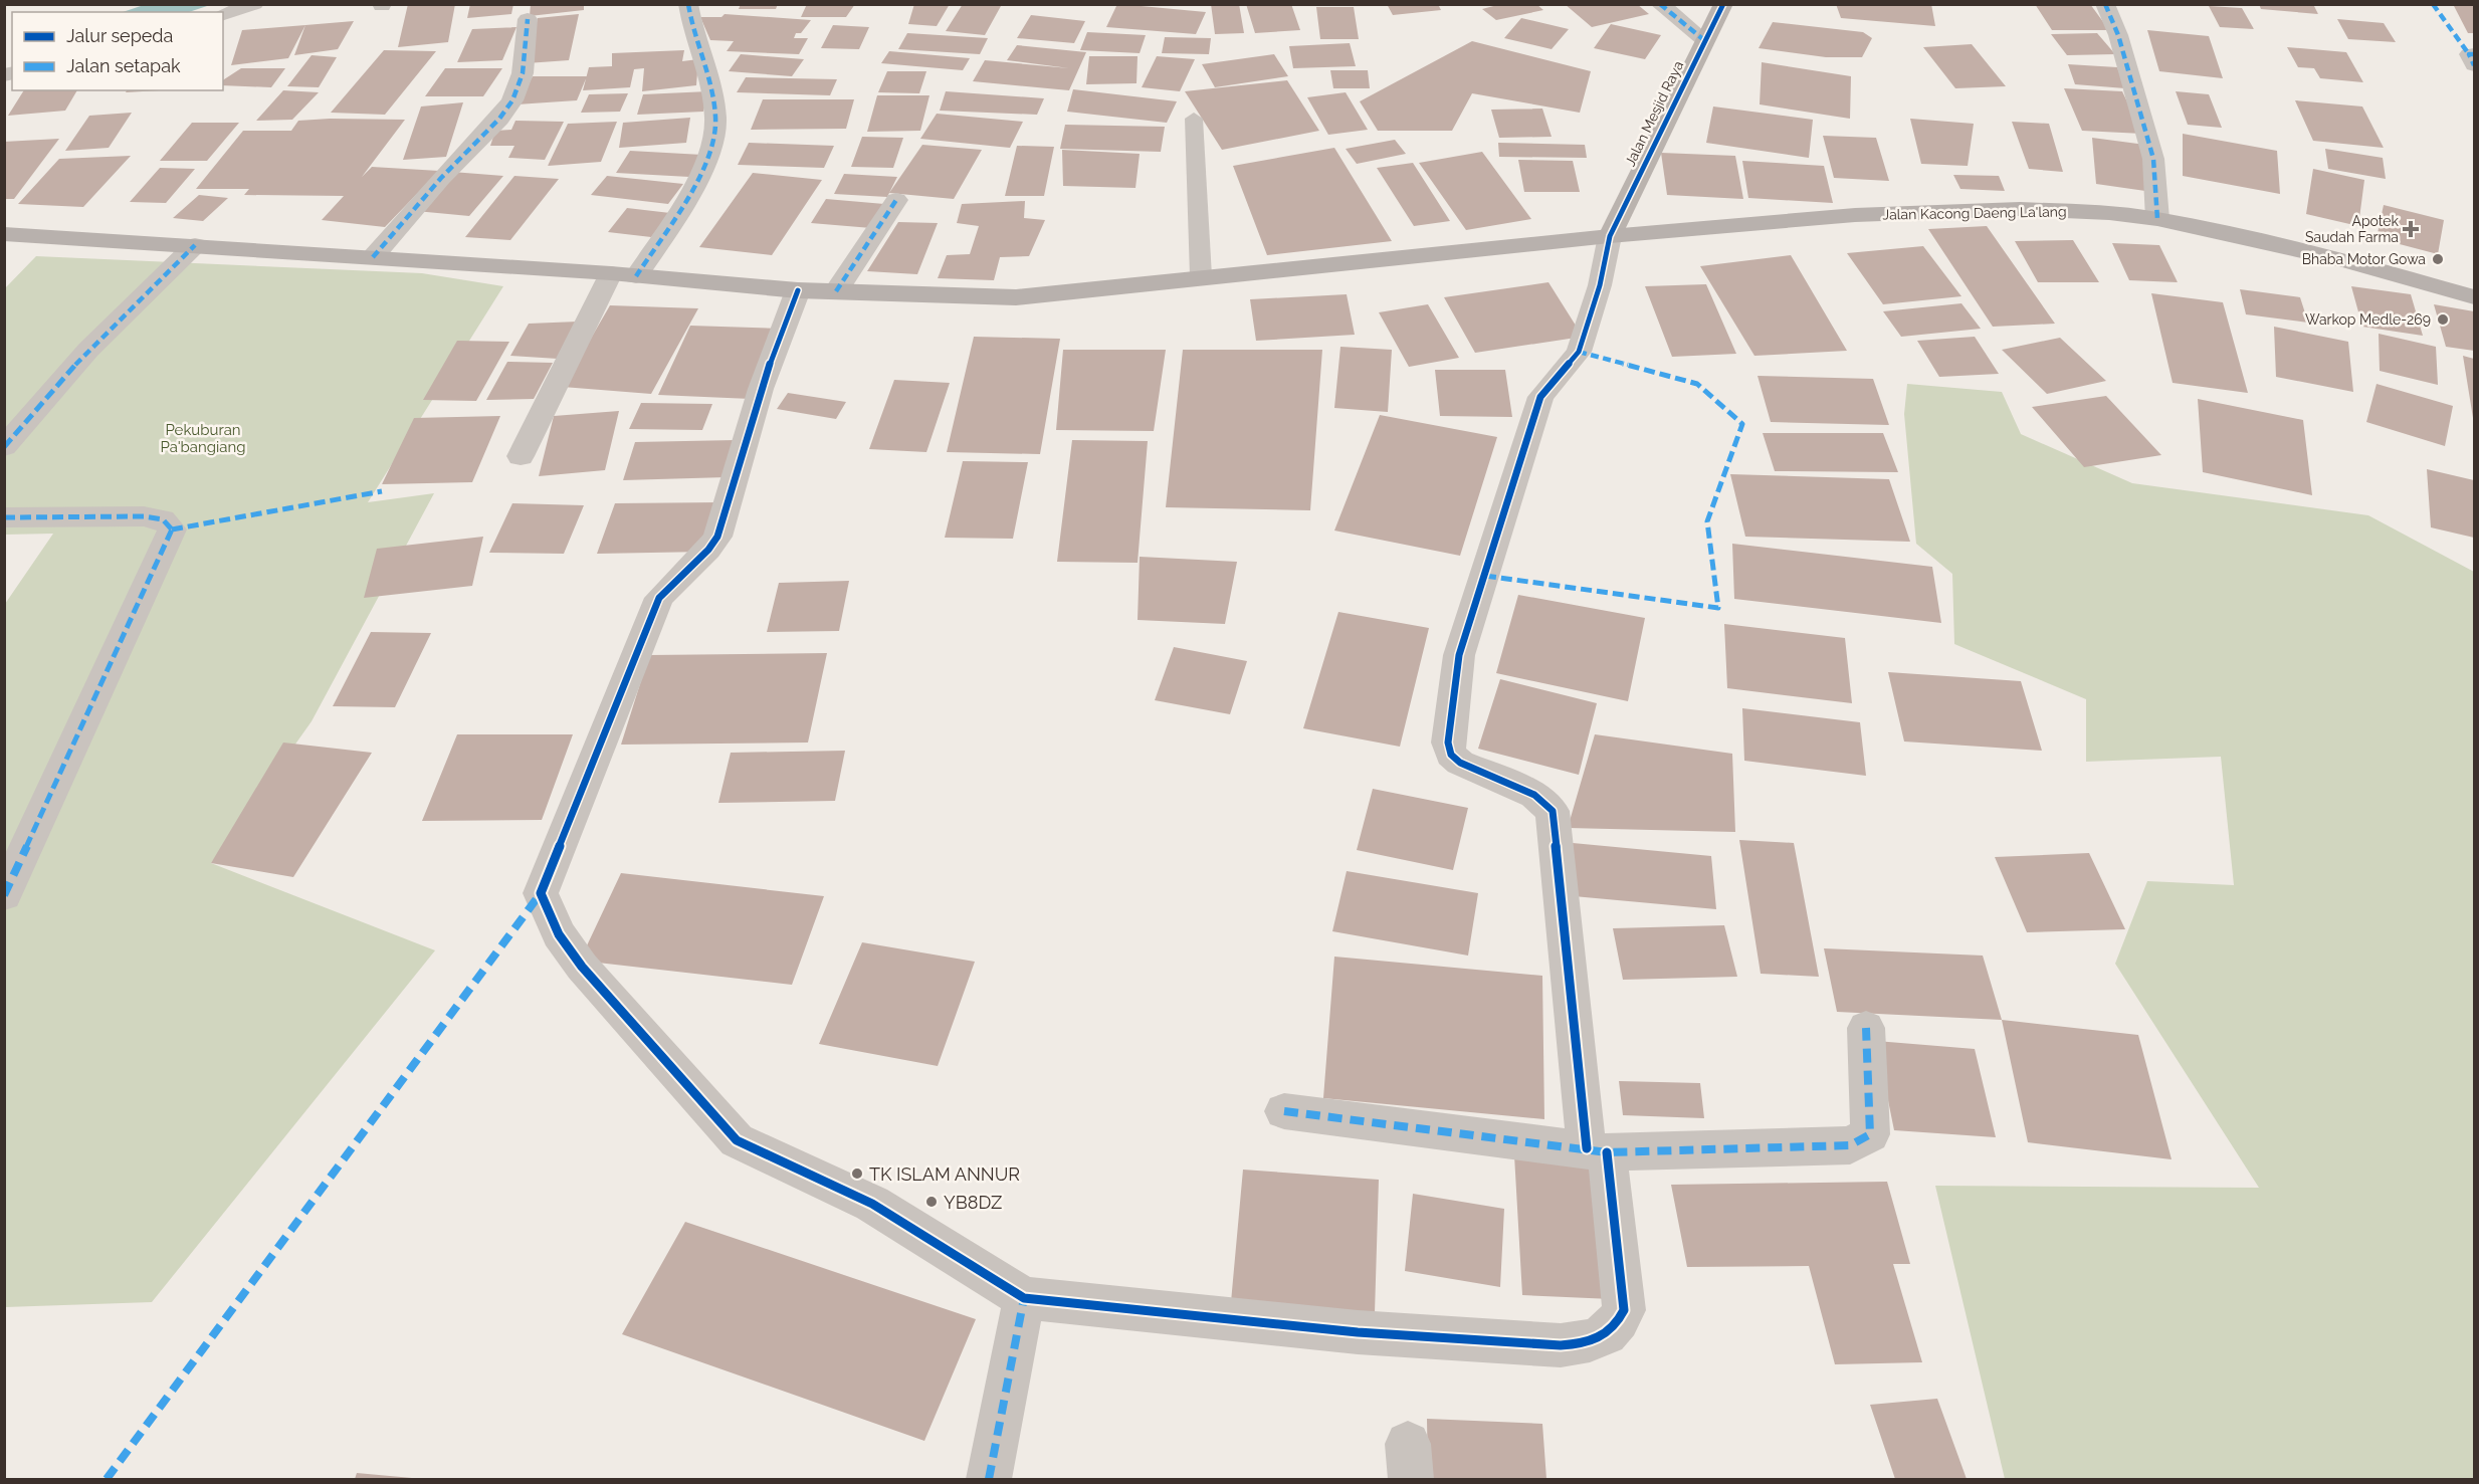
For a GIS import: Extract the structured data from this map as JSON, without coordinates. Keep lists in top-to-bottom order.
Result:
{
  "streets": {
    "main road": ["Jalan Kacong Daeng La'lang"],
    "street": ["Jalan Mesjid Raya"]
  },
  "crossings": [
    ["Jalan Mesjid Raya", "Jalan Kacong Daeng La'lang"]
  ],
  "parks": ["Pekuburan Pa'bangiang"],
  "places": {
    "health": ["Apotek Saudah Farma"],
    "other": [
      "Bhaba Motor Gowa",
      "Warkop Medle-269",
      "TK ISLAM ANNUR",
      "YB8DZ"
    ]
  },
  "legend": ["Jalur sepeda", "Jalan setapak"]
}
